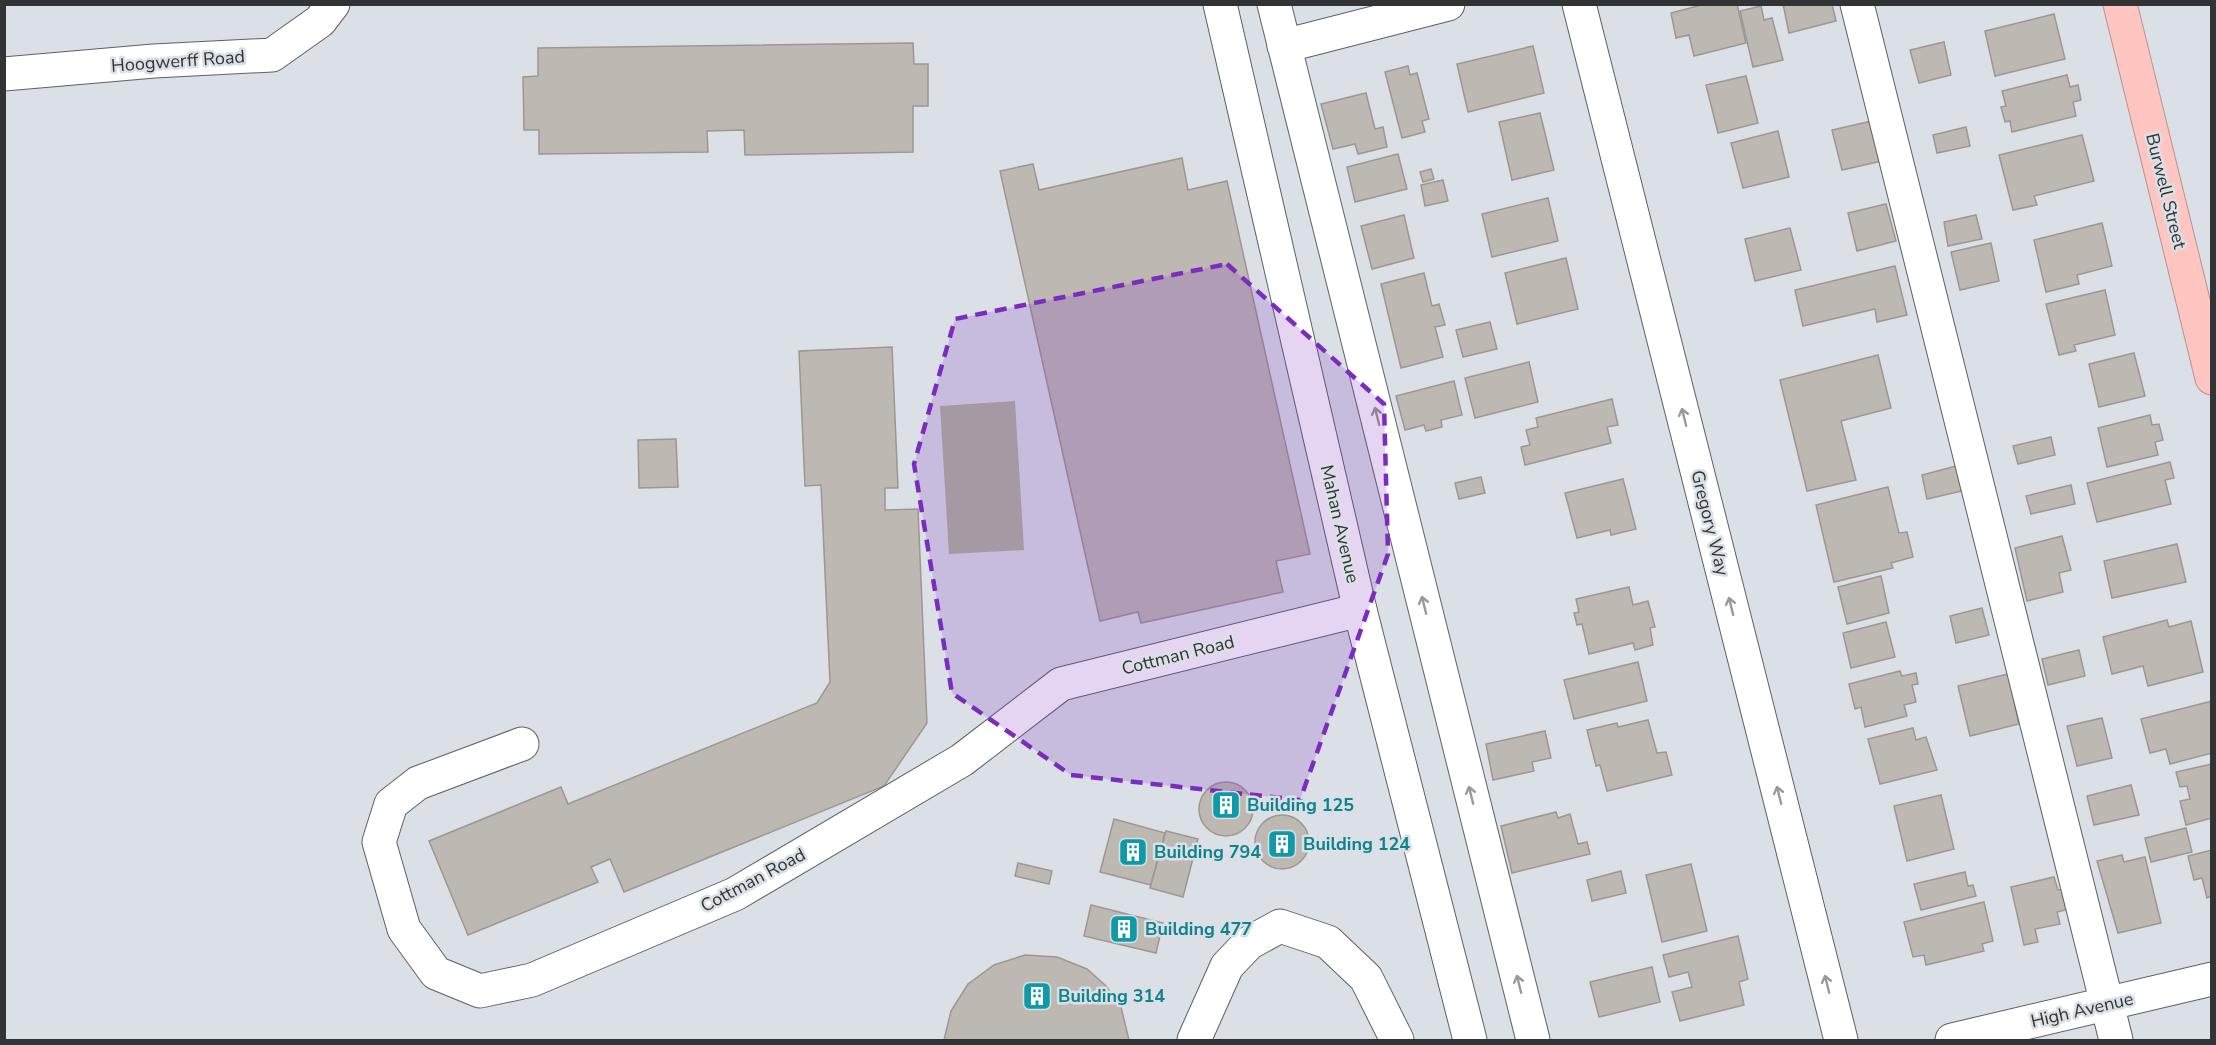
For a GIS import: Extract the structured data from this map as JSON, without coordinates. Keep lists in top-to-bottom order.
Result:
{
  "streets": {
    "highway": ["Burwell Street"],
    "street": [
      "Hoogwerff Road",
      "Gregory Way",
      "Mahan Avenue",
      "Cottman Road",
      "High Avenue"
    ]
  },
  "crossings": [
    ["Mahan Avenue", "Cottman Road"]
  ],
  "places": {
    "building": [
      "Building 125",
      "Building 124",
      "Building 794",
      "Building 477",
      "Building 314"
    ]
  }
}
